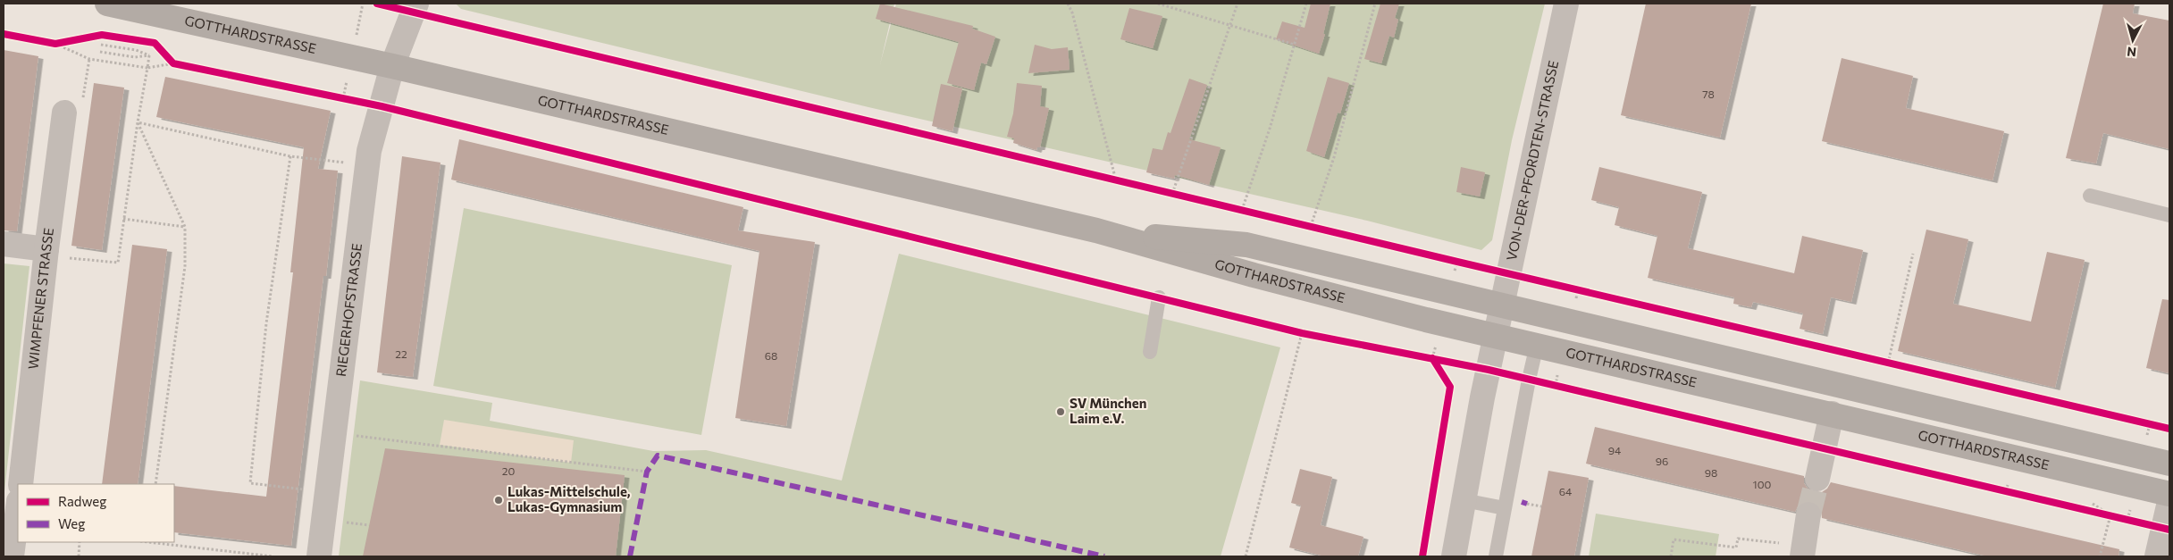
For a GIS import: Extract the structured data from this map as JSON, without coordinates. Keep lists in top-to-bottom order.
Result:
{
  "streets": {
    "street": [
      "GOTTHARDSTRASSE",
      "VON-DER-PFORDTEN-STRASSE",
      "WIMPFENER STRASSE",
      "RIEGERHOFSTRASSE"
    ]
  },
  "crossings": [
    ["GOTTHARDSTRASSE", "VON-DER-PFORDTEN-STRASSE"],
    ["GOTTHARDSTRASSE", "RIEGERHOFSTRASSE"]
  ],
  "places": ["SV München Laim e.V.", "Lukas-Mittelschule, Lukas-Gymnasium"],
  "house_numbers": [
    "78",
    "22",
    "68",
    "94",
    "96",
    "20",
    "98",
    "100",
    "64"
  ],
  "legend": ["Radweg", "Weg"],
  "north": "bottom"
}
